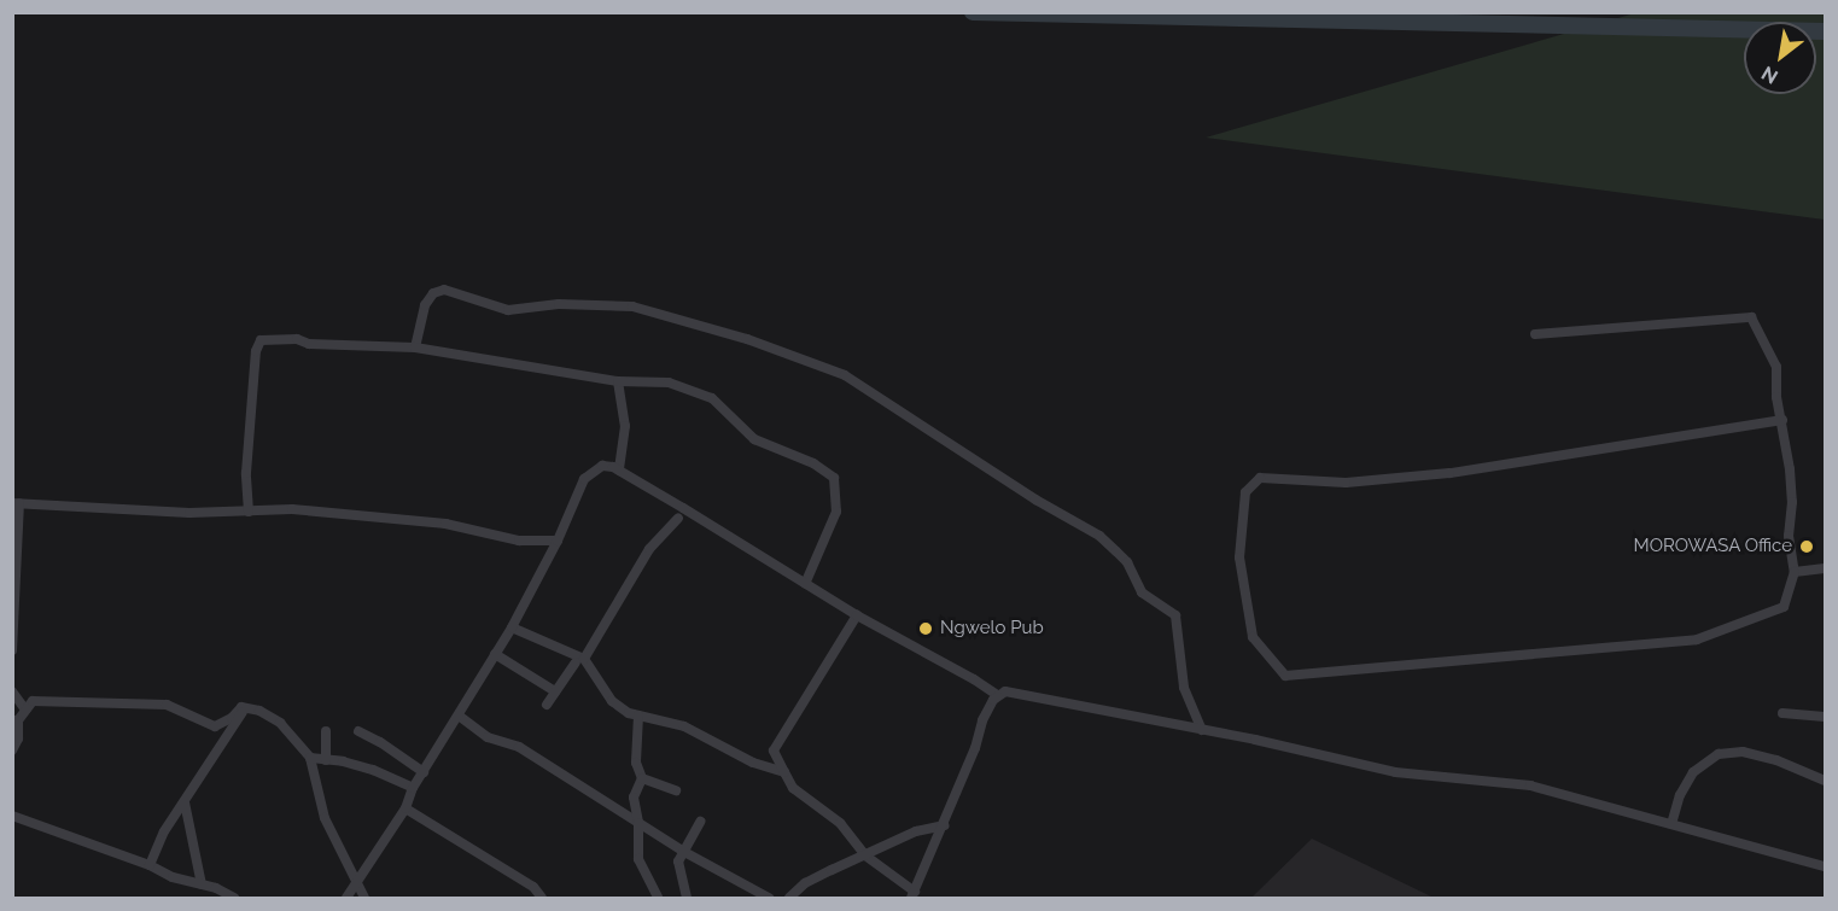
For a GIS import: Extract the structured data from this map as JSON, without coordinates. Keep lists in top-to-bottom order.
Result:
{
  "places": ["MOROWASA Office", "Ngwelo Pub"],
  "north": "bottom left"
}
